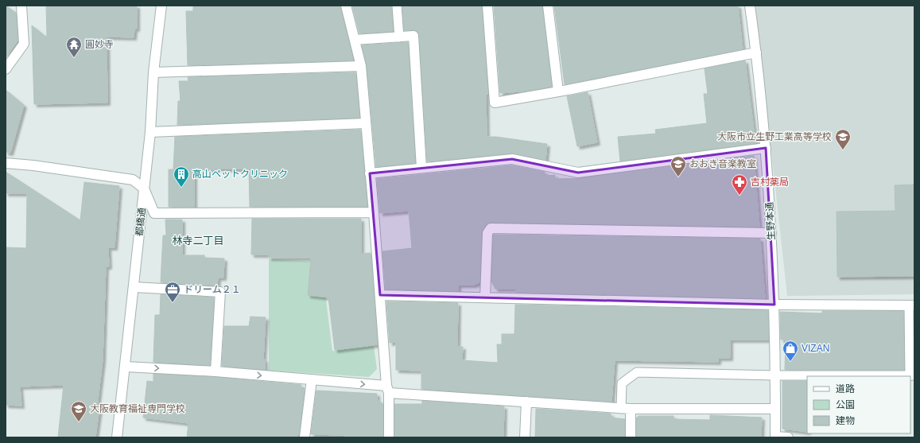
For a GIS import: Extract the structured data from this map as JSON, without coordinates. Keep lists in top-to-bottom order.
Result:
{
  "streets": {
    "street": ["生野本通", "都橋通"]
  },
  "districts": ["林寺二丁目"],
  "places": {
    "temple": ["圓妙寺"],
    "school or university": ["大阪市立生野工業高等学校", "おおき音楽教室", "大阪教育福祉専門学校"],
    "building": ["高山ペットクリニック"],
    "pharmacy": ["吉村薬局"],
    "office": ["ドリーム２１"],
    "shop": ["VIZAN"]
  },
  "legend": ["道路", "公園", "建物"]
}
